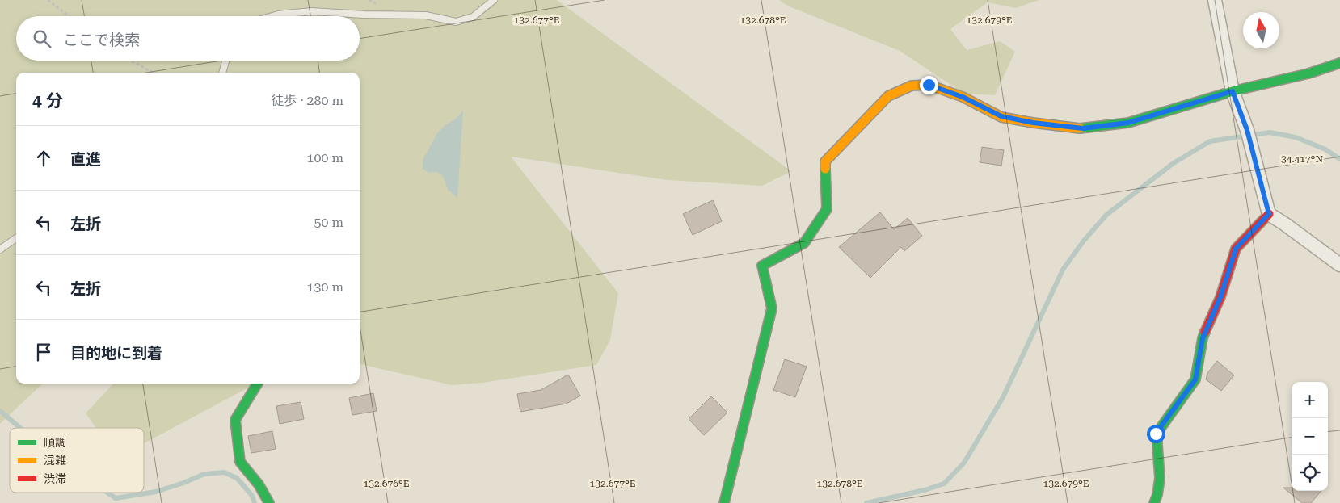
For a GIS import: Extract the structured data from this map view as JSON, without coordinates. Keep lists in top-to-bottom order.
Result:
{
  "legend": ["順調", "混雑", "渋滞"],
  "north": "top",
  "page": {
    "search": "ここで検索",
    "heading": ["4 分", "徒歩 · 280 m"],
    "list": [
      ["直進", "100 m"],
      ["左折", "50 m"],
      ["左折", "130 m"],
      "目的地に到着"
    ],
    "map_buttons": ["+", "−"]
  },
  "coordinates": [
    "132.677°E",
    "132.678°E",
    "132.679°E",
    "34.417°N",
    "132.676°E"
  ]
}
